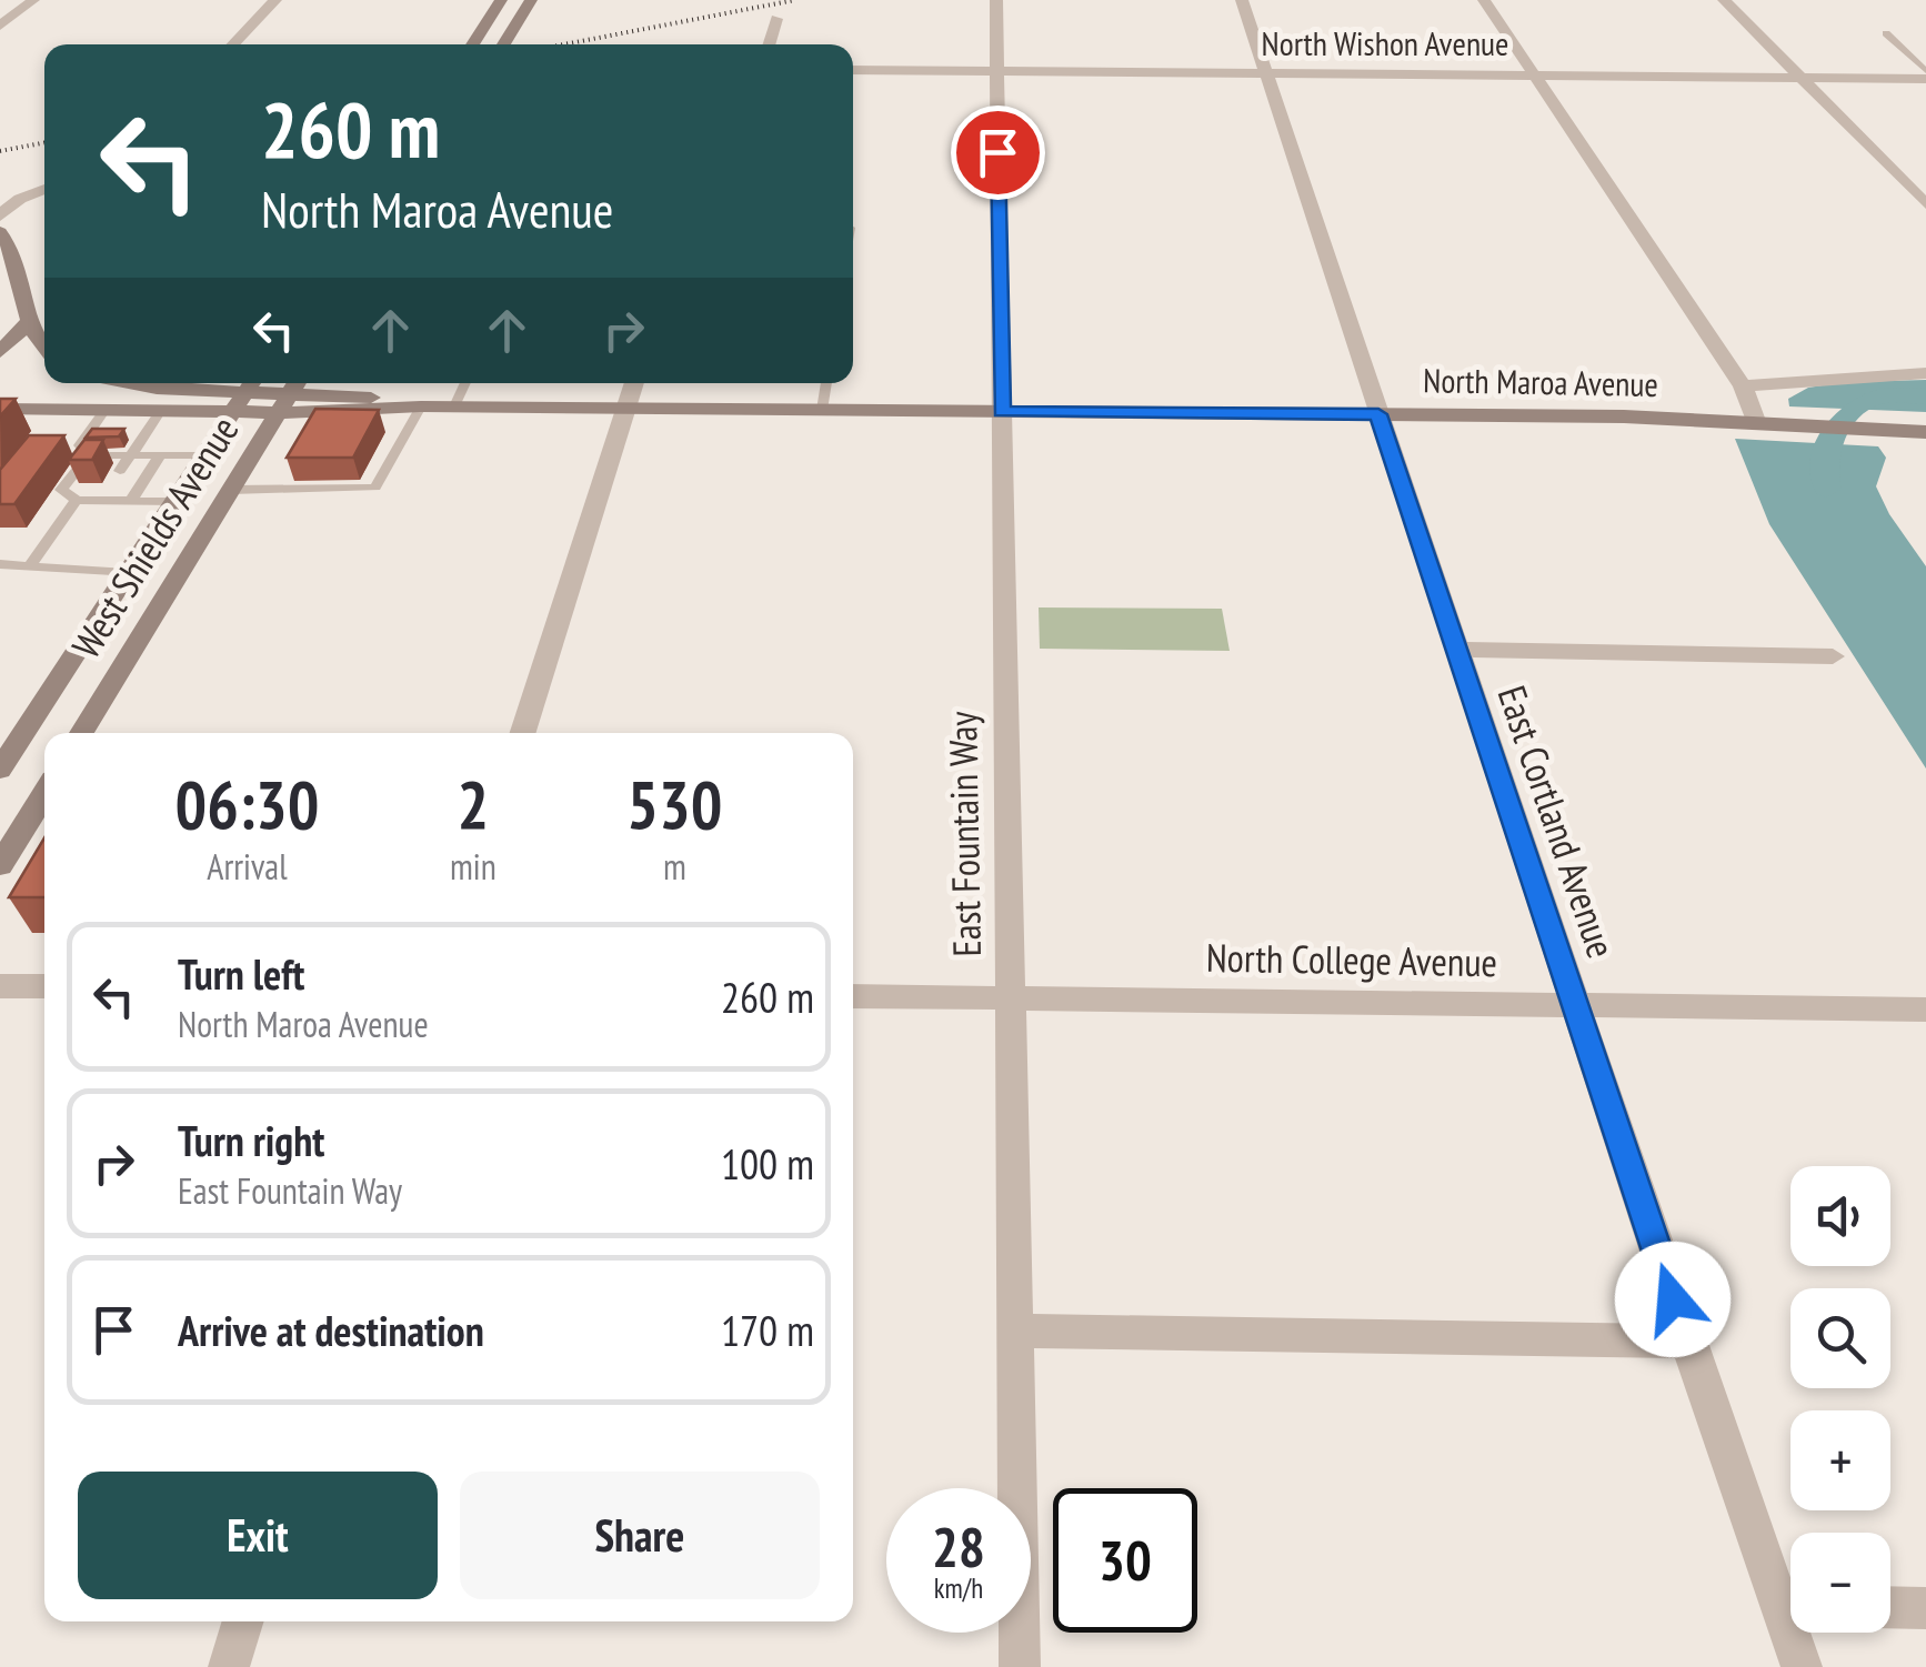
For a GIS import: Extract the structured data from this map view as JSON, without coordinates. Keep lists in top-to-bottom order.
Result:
{
  "streets": {
    "main road": ["North Maroa Avenue", "West Shields Avenue"],
    "street": [
      "North Wishon Avenue",
      "East Cortland Avenue",
      "East Fountain Way",
      "North College Avenue"
    ]
  },
  "crossings": [
    ["North Wishon Avenue", "East Cortland Avenue"],
    ["North Wishon Avenue", "East Fountain Way"],
    ["North Maroa Avenue", "West Shields Avenue"],
    ["North Maroa Avenue", "East Cortland Avenue"],
    ["North Maroa Avenue", "East Fountain Way"],
    ["East Cortland Avenue", "North College Avenue"],
    ["East Fountain Way", "North College Avenue"]
  ],
  "page": {
    "turn": ["260 m", "North Maroa Avenue"],
    "eta": [
      "06:30",
      "Arrival",
      "2",
      "min",
      "530",
      "m"
    ],
    "list": [
      {
        "name": "Turn left",
        "note": "North Maroa Avenue",
        "value": "260 m"
      },
      {
        "name": "Turn right",
        "note": "East Fountain Way",
        "value": "100 m"
      },
      {
        "name": "Arrive at destination",
        "value": "170 m"
      }
    ],
    "map_buttons": ["+", "−"],
    "buttons": ["Exit", "Share"],
    "speed": "28 km/h",
    "limit": "30"
  }
}
